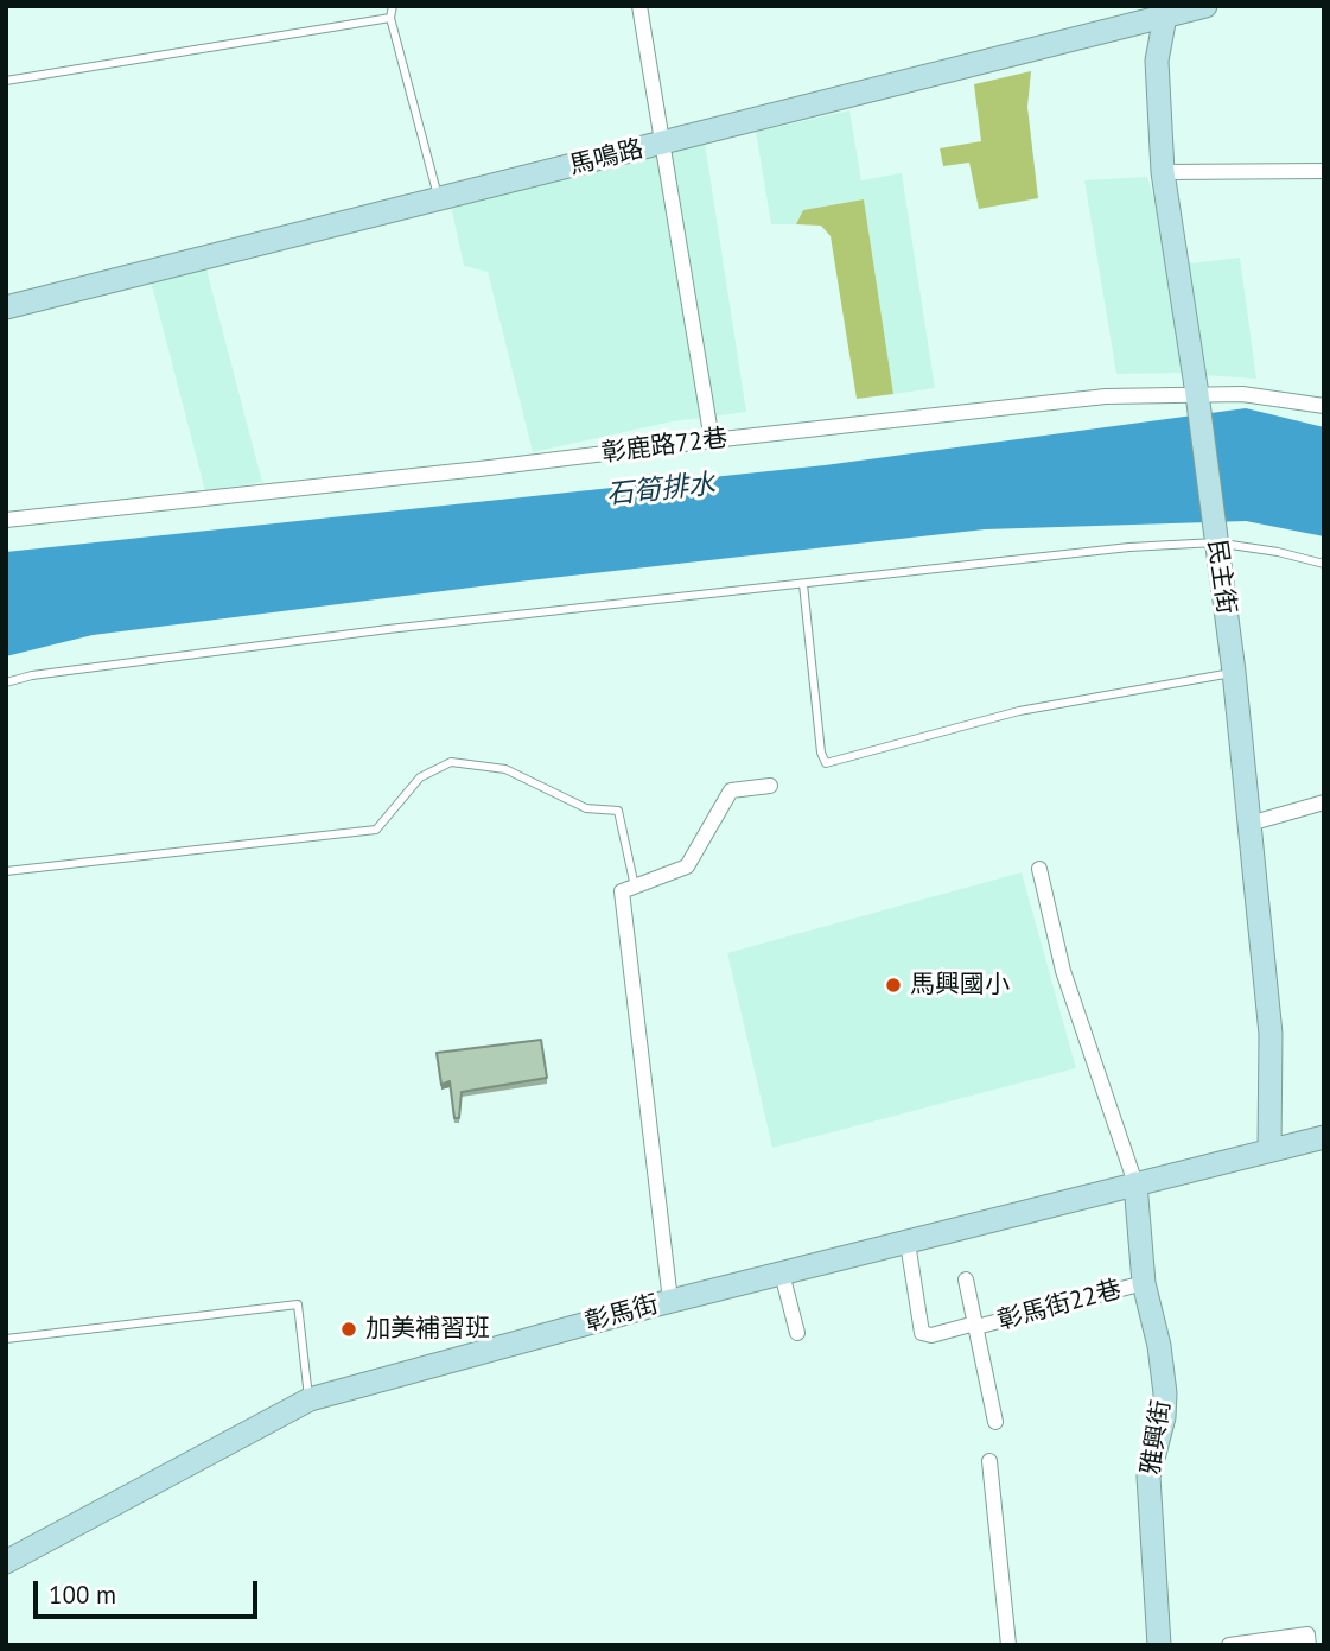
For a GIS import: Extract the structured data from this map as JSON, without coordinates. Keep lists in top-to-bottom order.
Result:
{
  "streets": {
    "street": [
      "馬鳴路",
      "彰鹿路72巷",
      "民主街",
      "彰馬街22巷",
      "彰馬街",
      "雅興街"
    ]
  },
  "crossings": [
    ["馬鳴路", "民主街"],
    ["彰鹿路72巷", "民主街"],
    ["民主街", "彰馬街"],
    ["彰馬街22巷", "彰馬街"],
    ["彰馬街22巷", "雅興街"],
    ["彰馬街", "雅興街"]
  ],
  "water": ["石筍排水"],
  "places": ["馬興國小", "加美補習班"],
  "scale_bar": "100 m"
}
